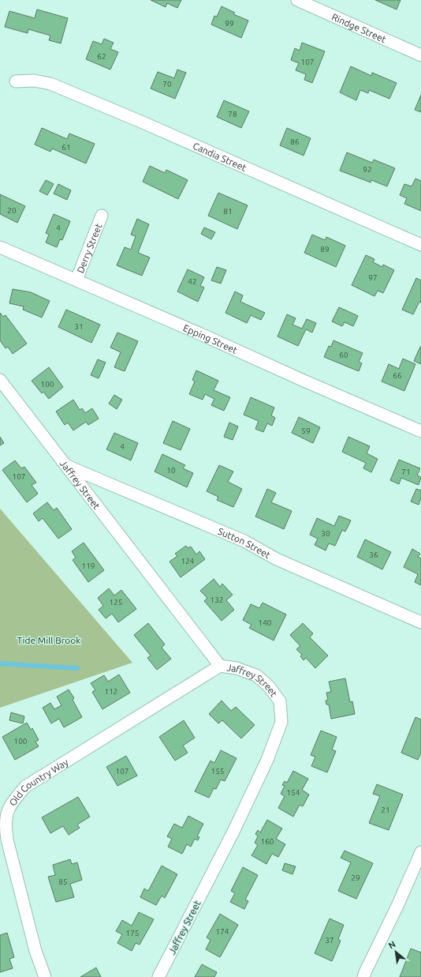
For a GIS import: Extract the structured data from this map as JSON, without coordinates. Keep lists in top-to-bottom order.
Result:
{
  "streets": {
    "street": [
      "Rindge Street",
      "Candia Street",
      "Derry Street",
      "Epping Street",
      "Jaffrey Street",
      "Sutton Street",
      "Old Country Way"
    ]
  },
  "crossings": [
    ["Derry Street", "Epping Street"],
    ["Jaffrey Street", "Sutton Street"],
    ["Jaffrey Street", "Old Country Way"]
  ],
  "parks": ["Tide Mill Brook"],
  "house_numbers": [
    "99",
    "62",
    "107",
    "70",
    "78",
    "86",
    "61",
    "92",
    "20",
    "81",
    "4",
    "89",
    "97",
    "42",
    "31",
    "60",
    "66",
    "100",
    "59",
    "4",
    "10",
    "71",
    "107",
    "30",
    "36",
    "124",
    "119",
    "132",
    "125",
    "140",
    "112",
    "100",
    "107",
    "155",
    "154",
    "21",
    "160",
    "29",
    "85",
    "174",
    "175",
    "37"
  ],
  "north": "top left"
}
